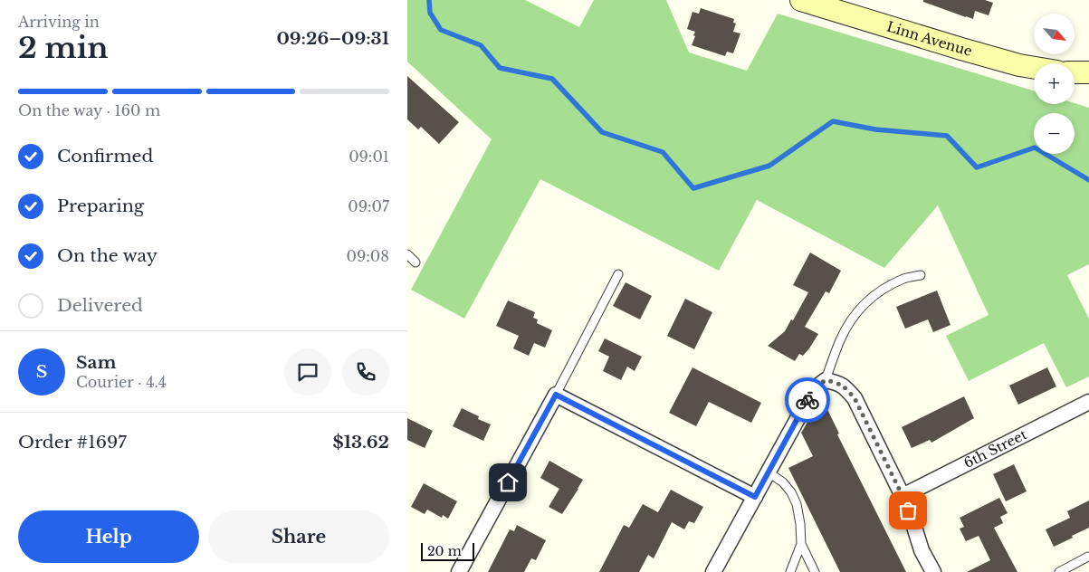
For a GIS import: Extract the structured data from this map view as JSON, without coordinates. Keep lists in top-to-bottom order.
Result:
{
  "streets": {
    "main road": ["Linn Avenue"],
    "street": ["6th Street"]
  },
  "scale_bar": "20 m",
  "north": "bottom right",
  "page": {
    "heading": ["2 min", "Arriving in", "09:26–09:31"],
    "panel": [
      "Sam",
      "Courier · 4.4",
      "Order #1697",
      "$13.62"
    ],
    "map_buttons": ["+", "−"],
    "bar": "On the way · 160 m",
    "list": [
      ["Confirmed", "09:01"],
      ["Preparing", "09:07"],
      ["On the way", "09:08"],
      "Delivered"
    ],
    "round": "S",
    "buttons": ["Help", "Share"],
    "scale": "20 m"
  }
}
